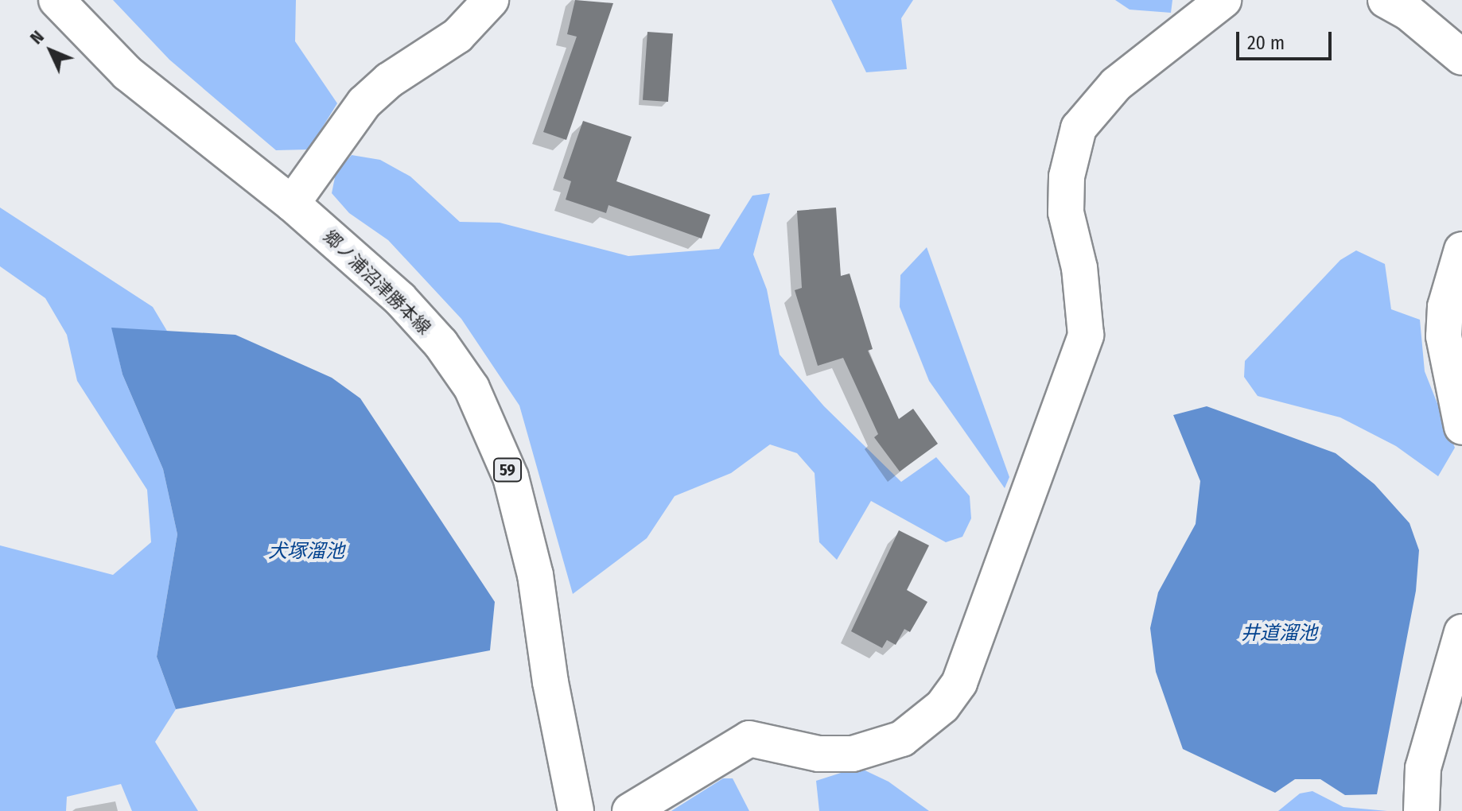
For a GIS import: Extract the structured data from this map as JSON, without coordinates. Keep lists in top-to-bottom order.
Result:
{
  "streets": {
    "street": ["郷ノ浦沼津勝本線", "59"]
  },
  "water": ["犬塚溜池", "井道溜池"],
  "scale_bar": "20 m",
  "north": "top left"
}
